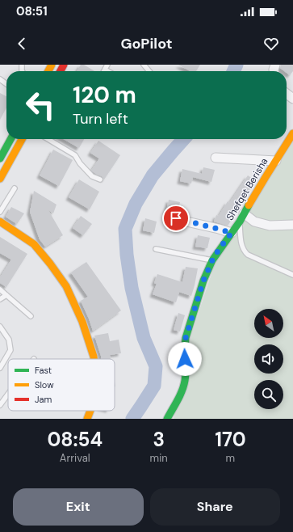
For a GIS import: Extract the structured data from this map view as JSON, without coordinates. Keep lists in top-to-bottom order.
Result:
{
  "streets": {
    "street": ["Shefqet Berisha"]
  },
  "legend": ["Fast", "Slow", "Jam"],
  "north": "top left",
  "page": {
    "status": "08:51",
    "header": "GoPilot",
    "turn": ["120 m", "Turn left"],
    "eta": [
      "08:54",
      "Arrival",
      "3",
      "min",
      "170",
      "m"
    ],
    "buttons": ["Exit", "Share"]
  }
}
